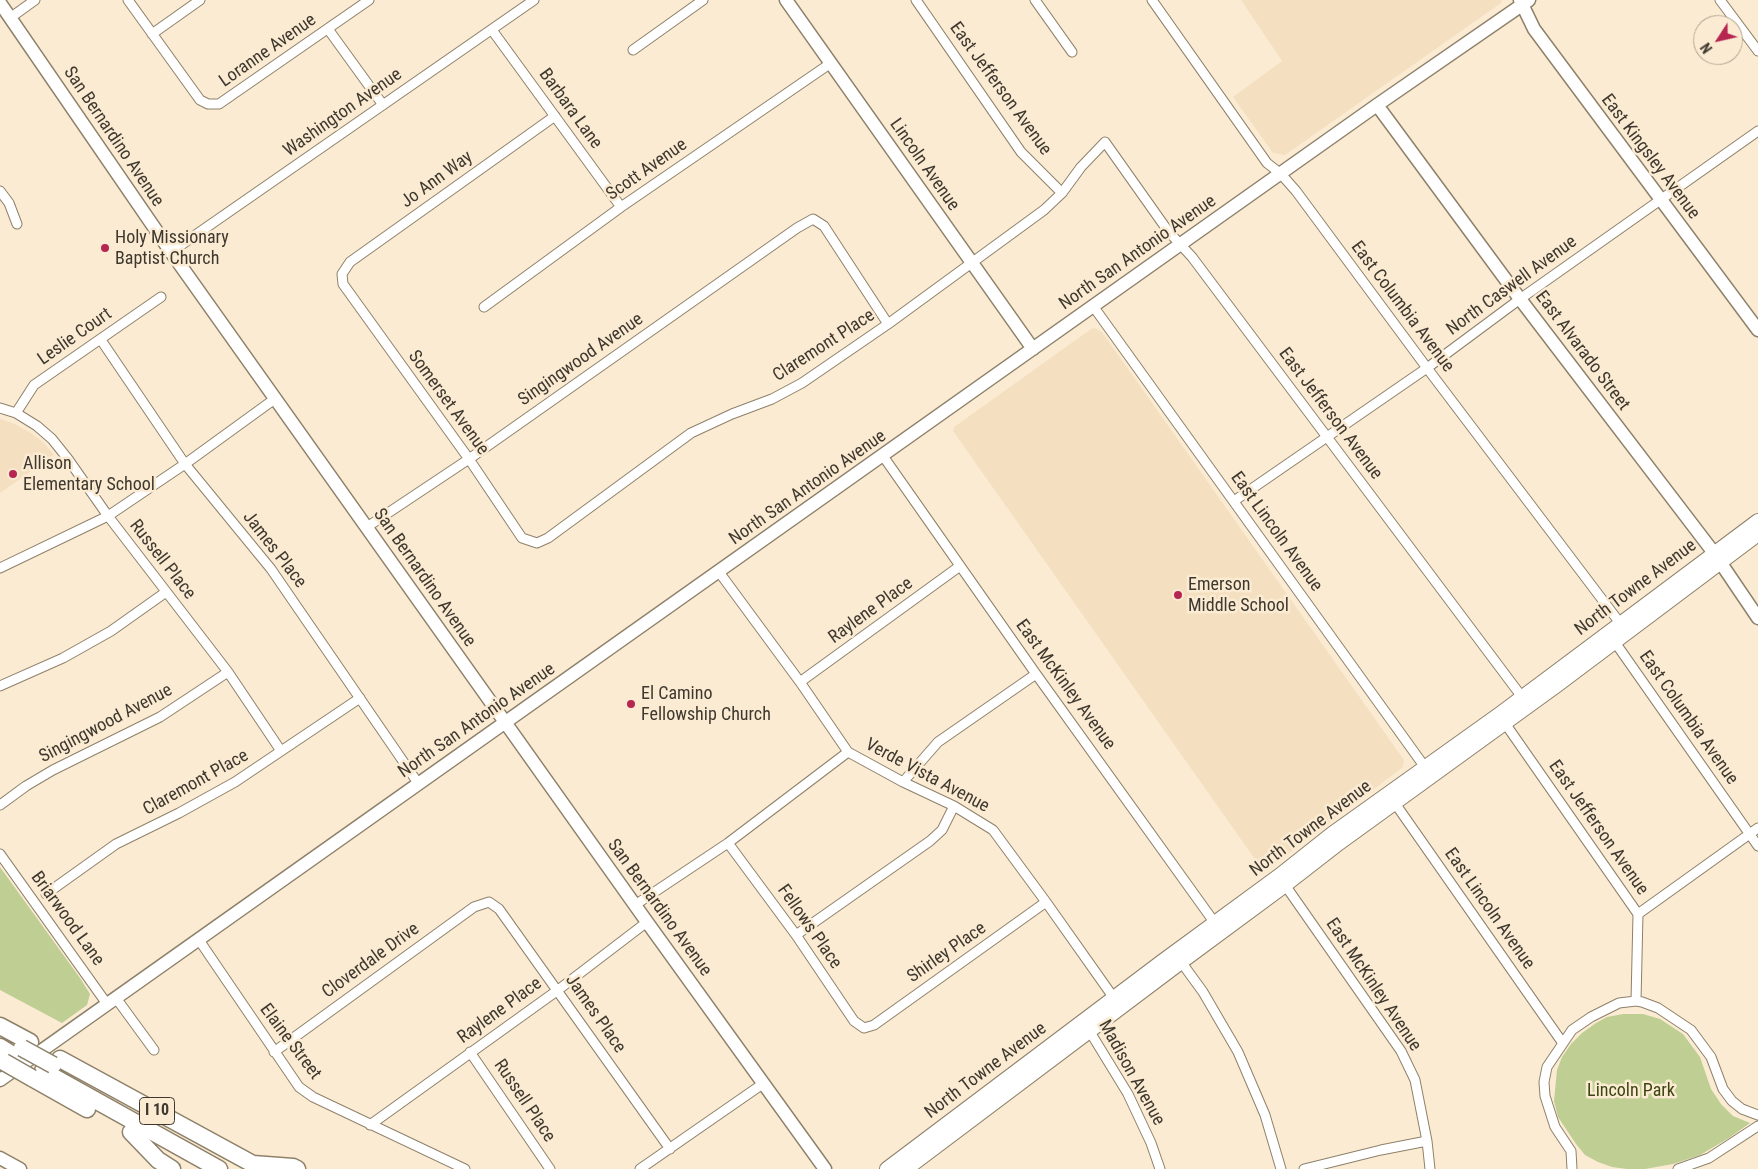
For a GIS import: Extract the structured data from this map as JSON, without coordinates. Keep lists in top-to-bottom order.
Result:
{
  "streets": {
    "highway": ["I 10"],
    "main road": [
      "San Bernardino Avenue",
      "East Kingsley Avenue",
      "Lincoln Avenue",
      "North San Antonio Avenue",
      "East Alvarado Street",
      "North Towne Avenue"
    ],
    "street": [
      "Loranne Avenue",
      "East Jefferson Avenue",
      "Barbara Lane",
      "Washington Avenue",
      "Scott Avenue",
      "Jo Ann Way",
      "North Caswell Avenue",
      "East Columbia Avenue",
      "Leslie Court",
      "Claremont Place",
      "Singingwood Avenue",
      "Somerset Avenue",
      "East Lincoln Avenue",
      "James Place",
      "Russell Place",
      "Raylene Place",
      "East McKinley Avenue",
      "Verde Vista Avenue",
      "Briarwood Lane",
      "Fellows Place",
      "Shirley Place",
      "Cloverdale Drive",
      "Elaine Street",
      "Madison Avenue"
    ]
  },
  "crossings": [
    ["East Jefferson Avenue", "North San Antonio Avenue"],
    ["East Jefferson Avenue", "North Caswell Avenue"],
    ["East Jefferson Avenue", "Claremont Place"],
    ["East Jefferson Avenue", "North Towne Avenue"],
    ["Barbara Lane", "Washington Avenue"],
    ["Barbara Lane", "Scott Avenue"],
    ["Barbara Lane", "Jo Ann Way"],
    ["Washington Avenue", "San Bernardino Avenue"],
    ["San Bernardino Avenue", "North San Antonio Avenue"],
    ["San Bernardino Avenue", "Singingwood Avenue"],
    ["San Bernardino Avenue", "Raylene Place"],
    ["East Kingsley Avenue", "North San Antonio Avenue"],
    ["East Kingsley Avenue", "North Caswell Avenue"],
    ["Lincoln Avenue", "Scott Avenue"],
    ["Lincoln Avenue", "North San Antonio Avenue"],
    ["Lincoln Avenue", "Claremont Place"],
    ["Jo Ann Way", "Somerset Avenue"],
    ["North San Antonio Avenue", "East Columbia Avenue"],
    ["North San Antonio Avenue", "East Alvarado Street"],
    ["North San Antonio Avenue", "East Lincoln Avenue"],
    ["North San Antonio Avenue", "James Place"],
    ["North San Antonio Avenue", "East McKinley Avenue"],
    ["North San Antonio Avenue", "Verde Vista Avenue"],
    ["North San Antonio Avenue", "Briarwood Lane"],
    ["North San Antonio Avenue", "Elaine Street"],
    ["North Caswell Avenue", "East Columbia Avenue"],
    ["North Caswell Avenue", "East Alvarado Street"],
    ["North Caswell Avenue", "East Lincoln Avenue"],
    ["East Columbia Avenue", "North Towne Avenue"],
    ["Leslie Court", "James Place"],
    ["Leslie Court", "Russell Place"],
    ["Claremont Place", "Singingwood Avenue"],
    ["Claremont Place", "Somerset Avenue"],
    ["Claremont Place", "James Place"],
    ["Claremont Place", "Russell Place"],
    ["East Alvarado Street", "North Towne Avenue"],
    ["Singingwood Avenue", "Somerset Avenue"],
    ["Singingwood Avenue", "Russell Place"],
    ["East Lincoln Avenue", "North Towne Avenue"],
    ["James Place", "Raylene Place"],
    ["James Place", "Cloverdale Drive"],
    ["Russell Place", "Raylene Place"],
    ["North Towne Avenue", "East McKinley Avenue"],
    ["North Towne Avenue", "Verde Vista Avenue"],
    ["North Towne Avenue", "Madison Avenue"],
    ["Raylene Place", "East McKinley Avenue"],
    ["Raylene Place", "Verde Vista Avenue"],
    ["Raylene Place", "Elaine Street"],
    ["Verde Vista Avenue", "Shirley Place"],
    ["Fellows Place", "Shirley Place"],
    ["Cloverdale Drive", "Elaine Street"]
  ],
  "parks": ["Lincoln Park"],
  "places": [
    "Holy Missionary Baptist Church",
    "Allison Elementary School",
    "Emerson Middle School",
    "El Camino Fellowship Church"
  ],
  "north": "bottom left"
}
